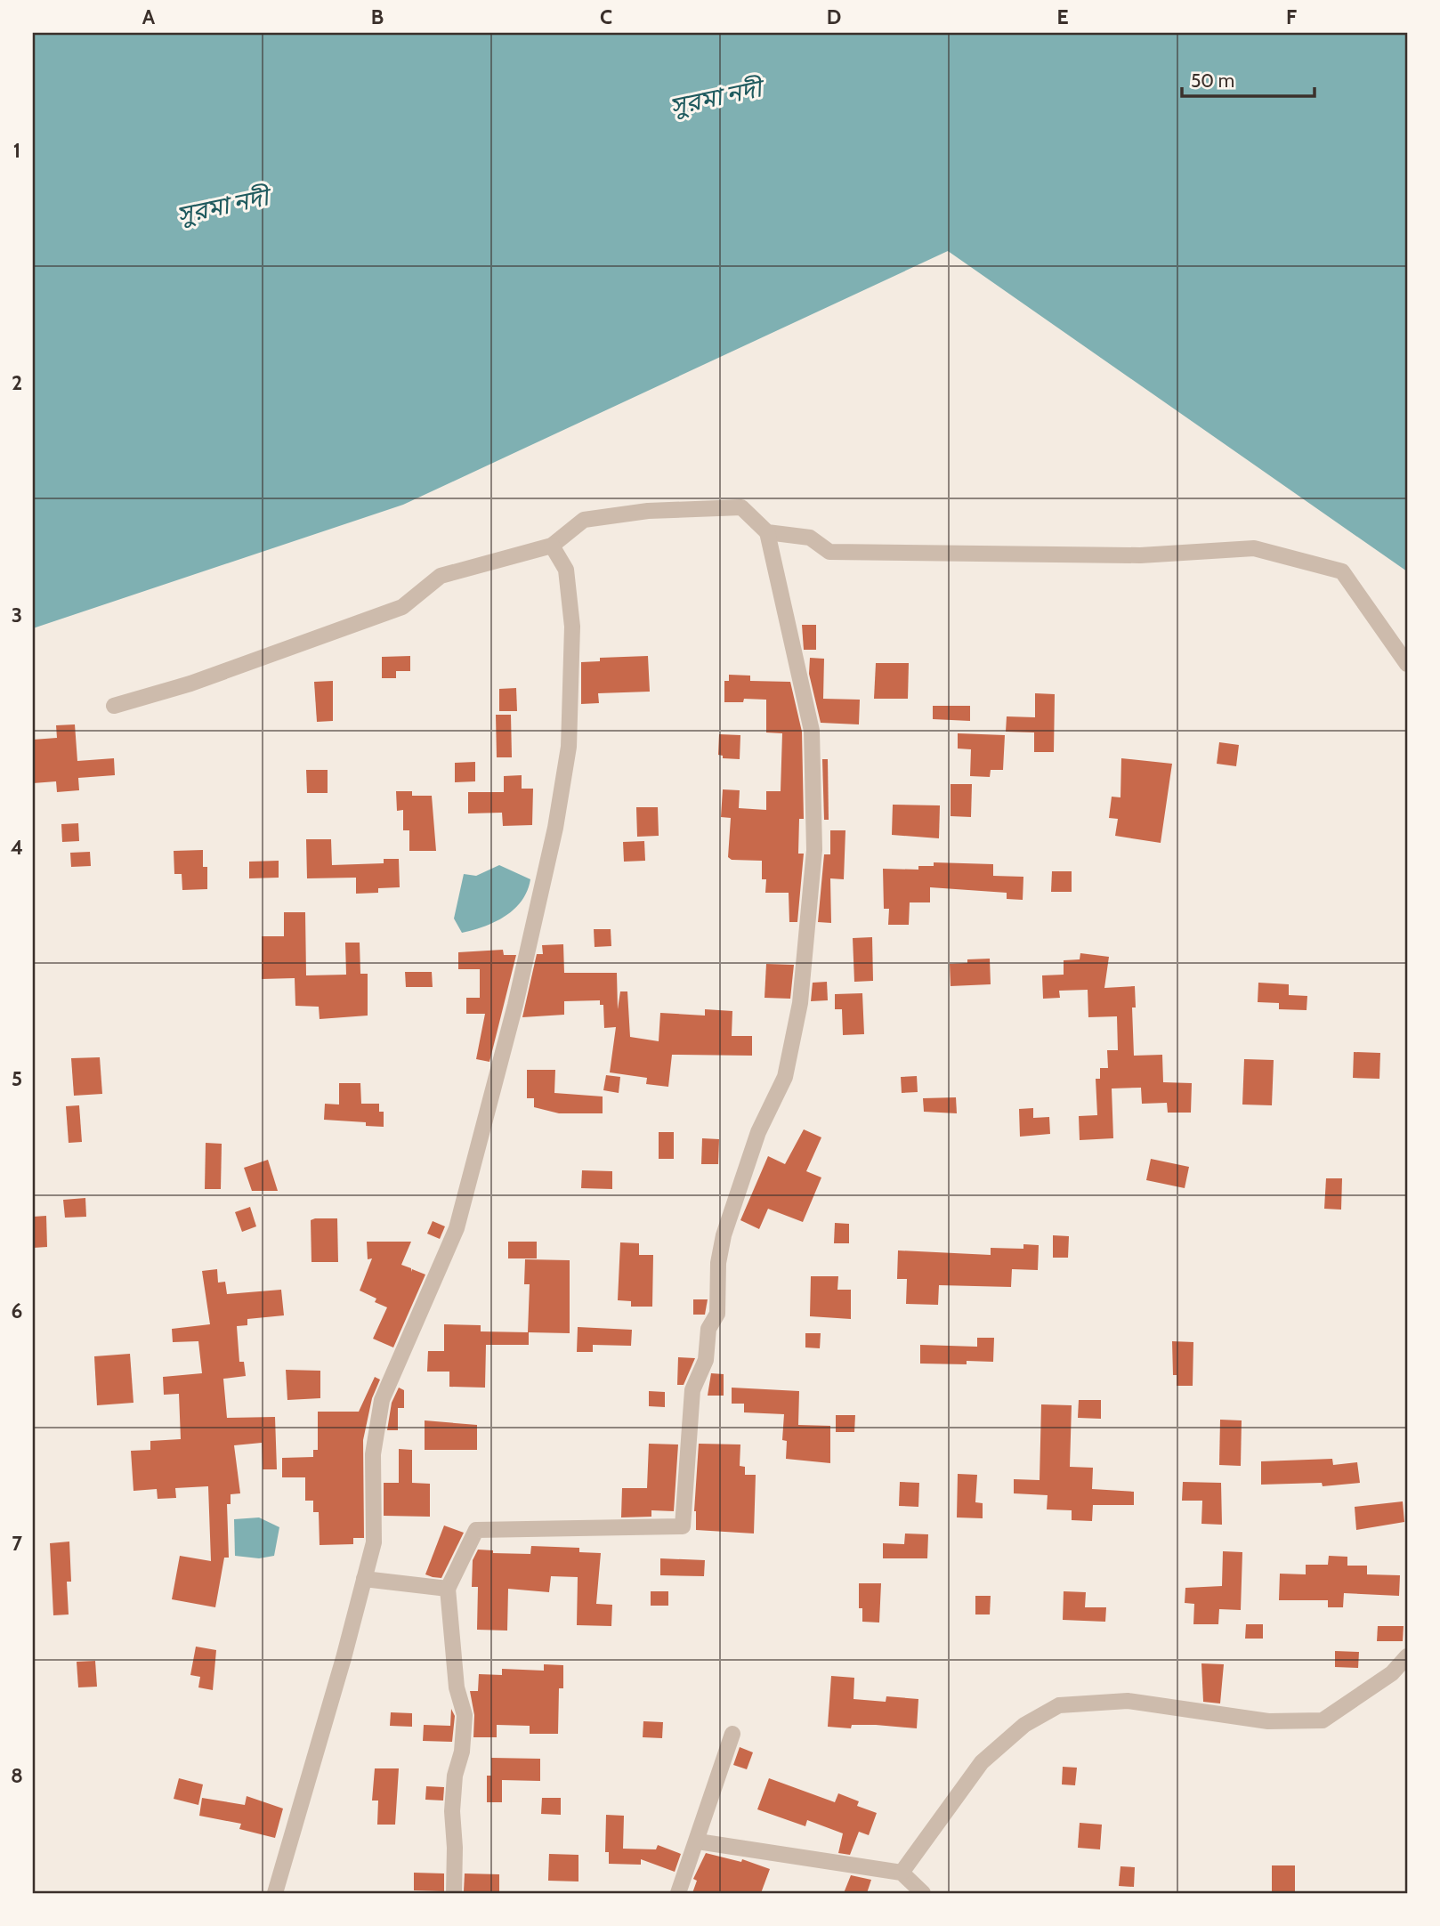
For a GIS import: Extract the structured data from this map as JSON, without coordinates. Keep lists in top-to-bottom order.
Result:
{
  "water": ["সুরমা নদী"],
  "scale_bar": "50 m",
  "grid": {
    "columns": [
      "A",
      "B",
      "C",
      "D",
      "E",
      "F"
    ],
    "rows": [
      "1",
      "2",
      "3",
      "4",
      "5",
      "6",
      "7",
      "8"
    ]
  }
}
